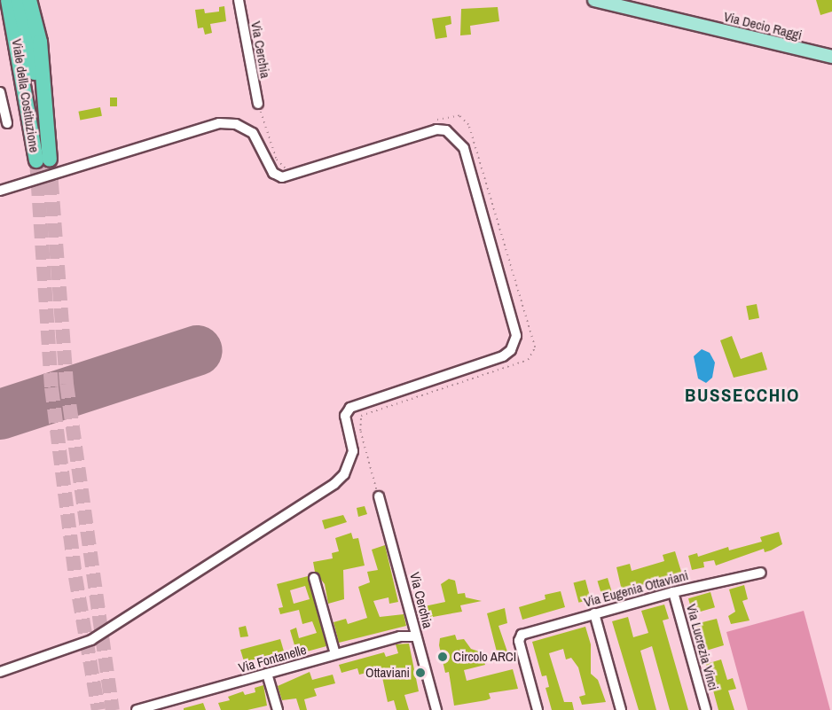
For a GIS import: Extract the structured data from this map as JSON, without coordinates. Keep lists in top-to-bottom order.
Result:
{
  "streets": {
    "highway": ["Viale della Costituzione"],
    "main road": ["Via Decio Raggi"],
    "street": [
      "Via Cerchia",
      "Via Eugenia Ottaviani",
      "Via Lucrezia Vinci",
      "Via Fontanelle"
    ]
  },
  "crossings": [
    ["Via Cerchia", "Via Fontanelle"],
    ["Via Eugenia Ottaviani", "Via Lucrezia Vinci"]
  ],
  "districts": ["BUSSECCHIO"],
  "places": ["Circolo ARCI", "Ottaviani"]
}
